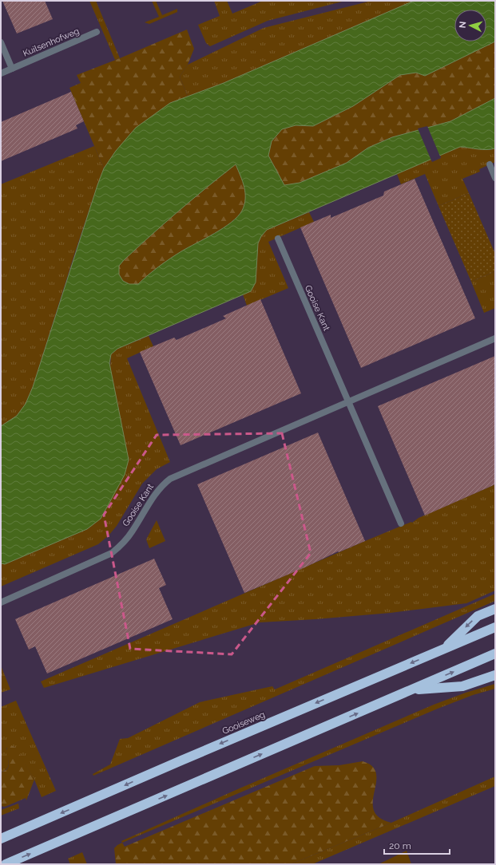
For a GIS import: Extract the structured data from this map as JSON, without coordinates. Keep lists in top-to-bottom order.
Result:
{
  "streets": {
    "highway": ["Gooiseweg"],
    "street": ["Kuilsenhofweg", "Gooise Kant"]
  },
  "scale_bar": "20 m",
  "north": "left"
}
